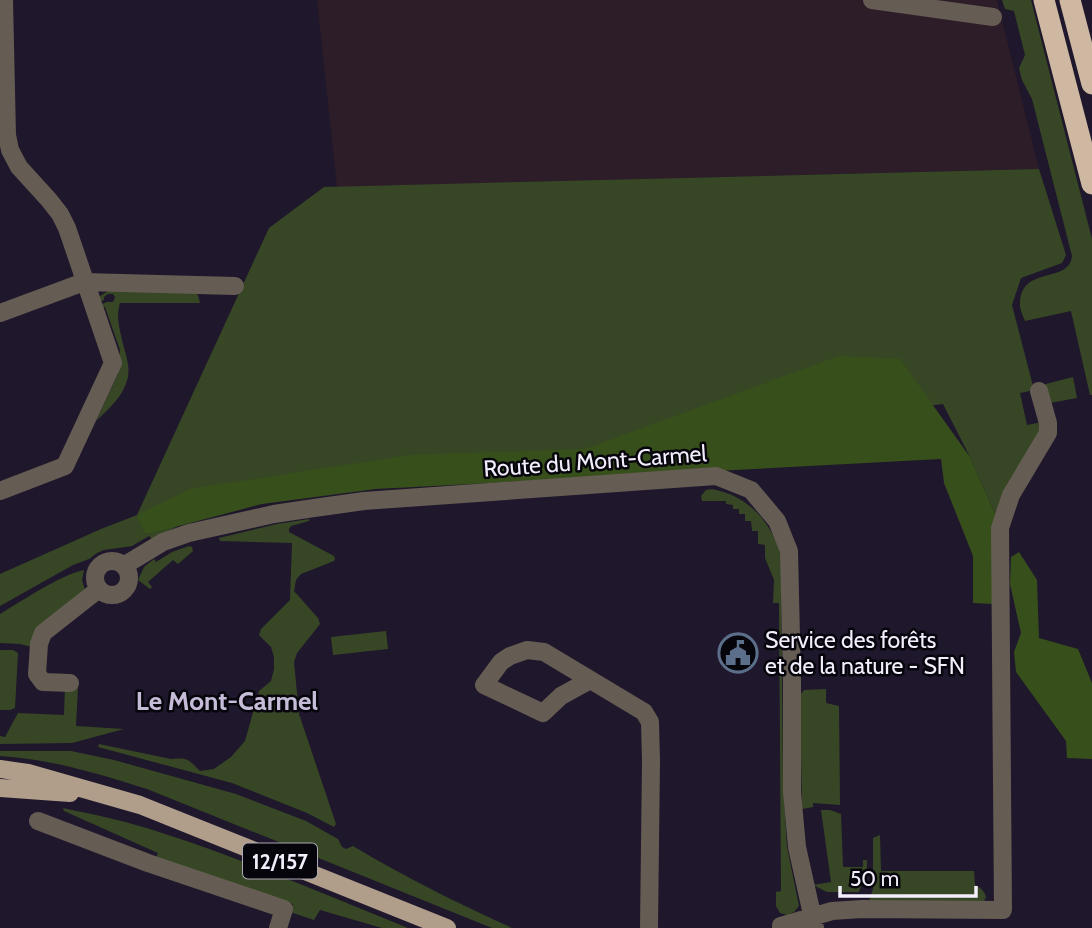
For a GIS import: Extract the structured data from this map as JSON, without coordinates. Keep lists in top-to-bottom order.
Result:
{
  "streets": {
    "main road": ["12/157"],
    "street": ["Route du Mont-Carmel"]
  },
  "districts": ["Le Mont-Carmel"],
  "places": {
    "public building": ["Service des forêts et de la nature - SFN"]
  },
  "scale_bar": "50 m"
}
